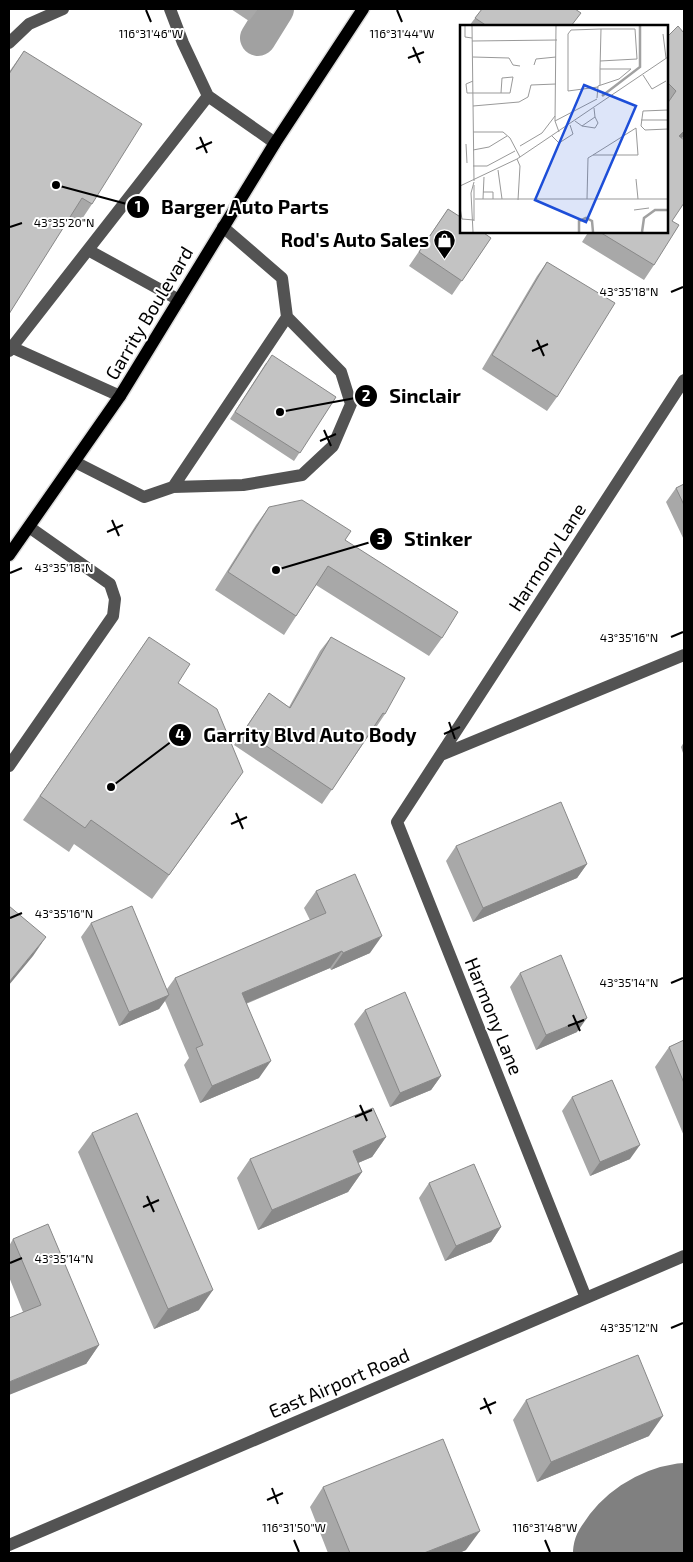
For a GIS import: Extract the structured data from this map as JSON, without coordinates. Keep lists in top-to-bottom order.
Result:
{
  "streets": {
    "main road": ["Garrity Boulevard"],
    "street": ["Harmony Lane", "East Airport Road"]
  },
  "crossings": [
    ["Harmony Lane", "East Airport Road"]
  ],
  "places": {
    "other": [
      "Barger Auto Parts",
      "Sinclair",
      "Stinker",
      "Garrity Blvd Auto Body"
    ],
    "shop": ["Rod's Auto Sales"]
  },
  "coordinates": [
    "116°31'46\"W",
    "116°31'44\"W",
    "43°35'20\"N",
    "43°35'18\"N",
    "43°35'16\"N",
    "43°35'14\"N",
    "43°35'12\"N",
    "116°31'50\"W",
    "116°31'48\"W"
  ]
}
